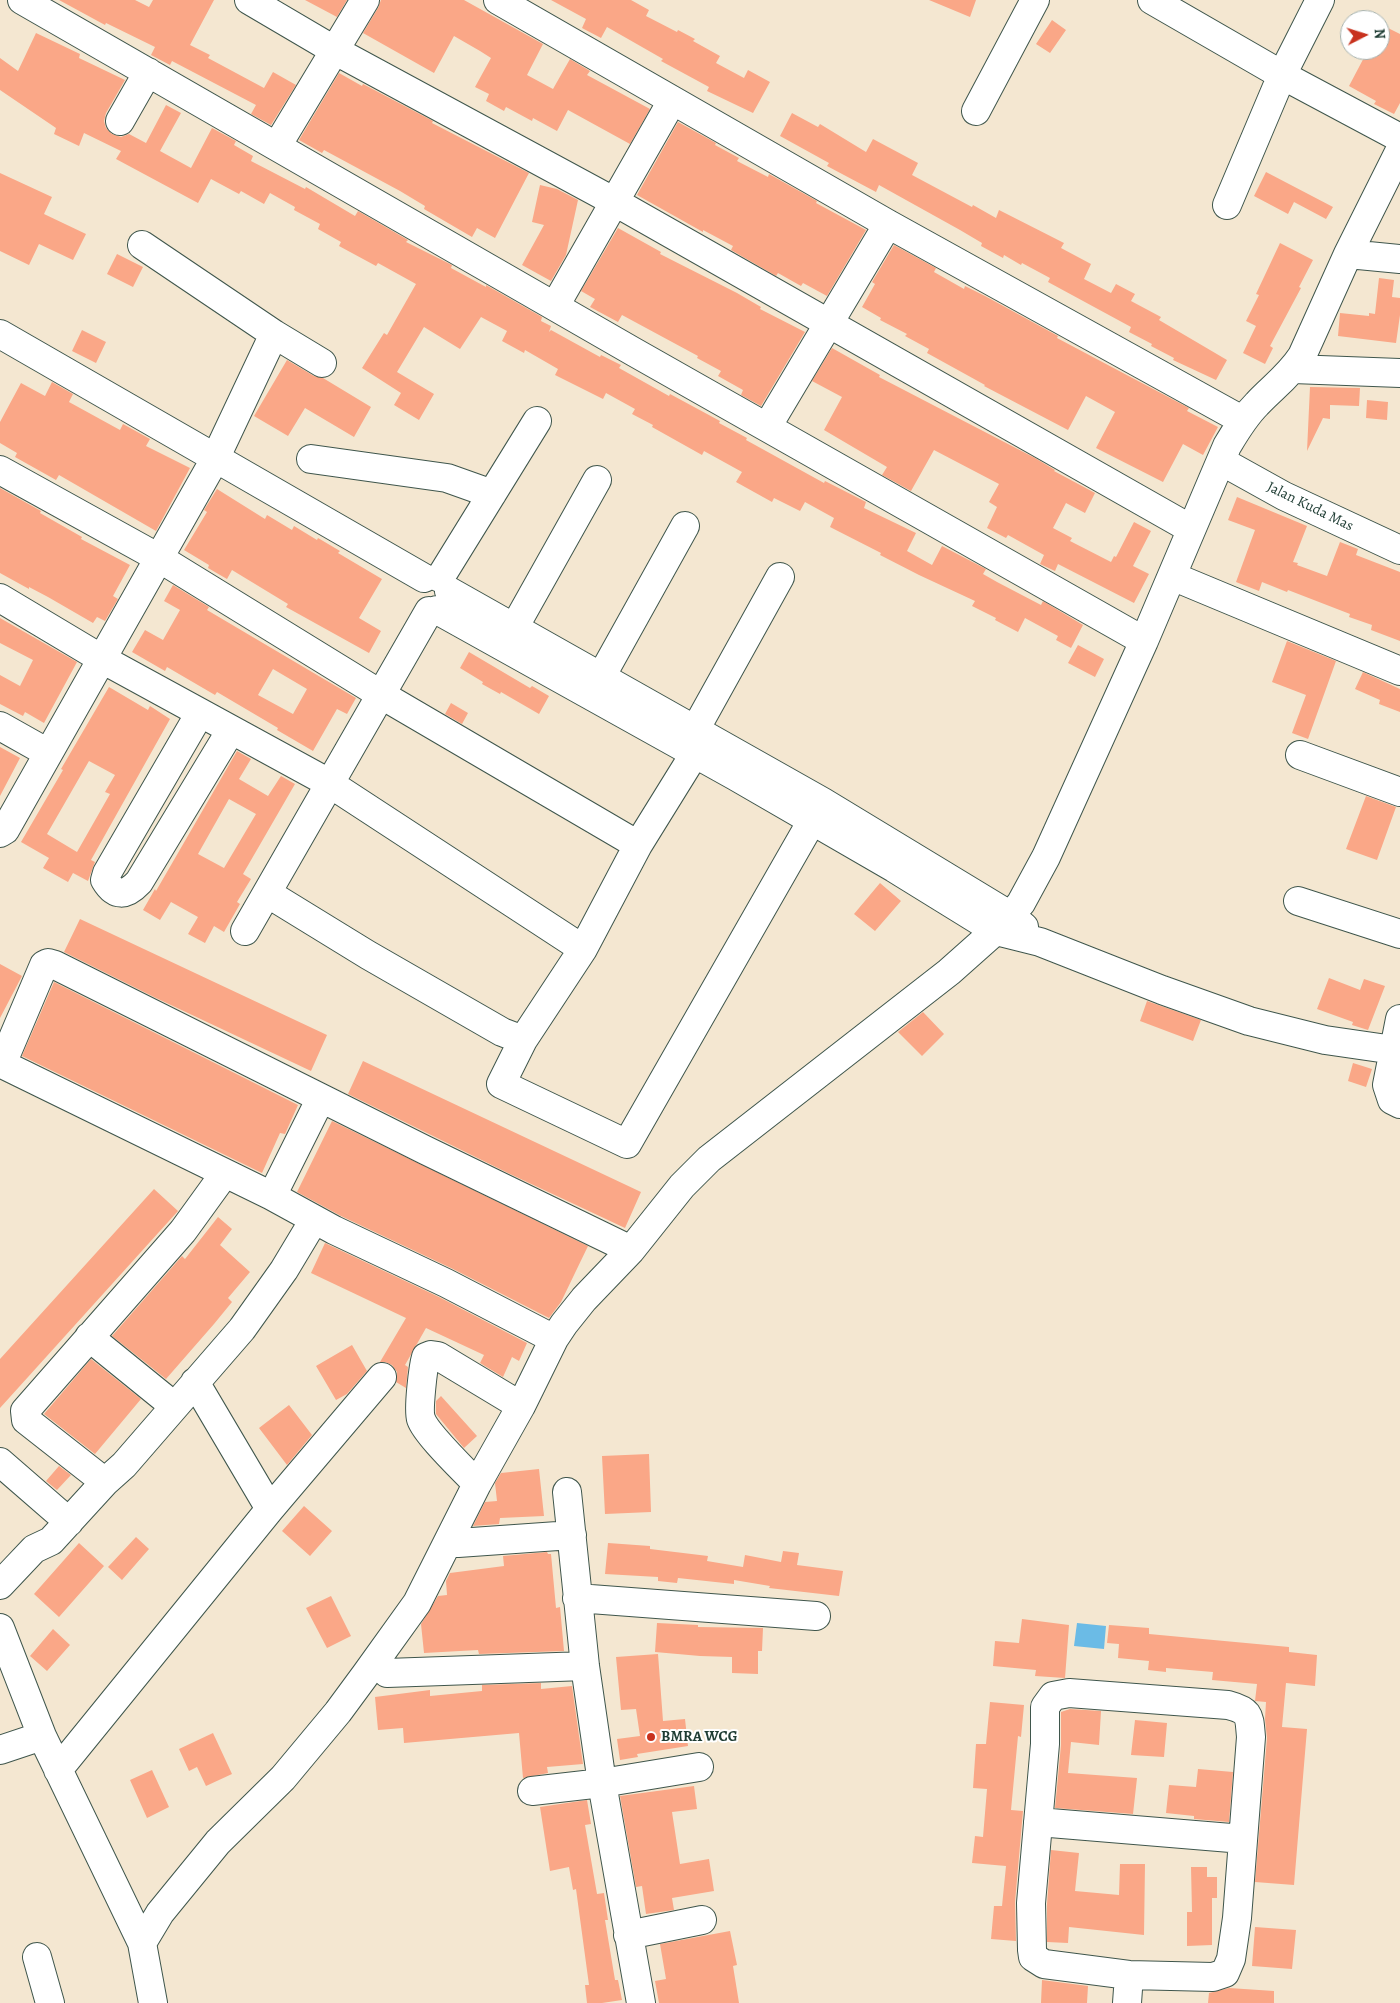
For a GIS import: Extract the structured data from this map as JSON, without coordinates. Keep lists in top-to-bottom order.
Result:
{
  "streets": {
    "street": ["Jalan Kuda Mas"]
  },
  "places": ["BMRA WCG"],
  "north": "right"
}
